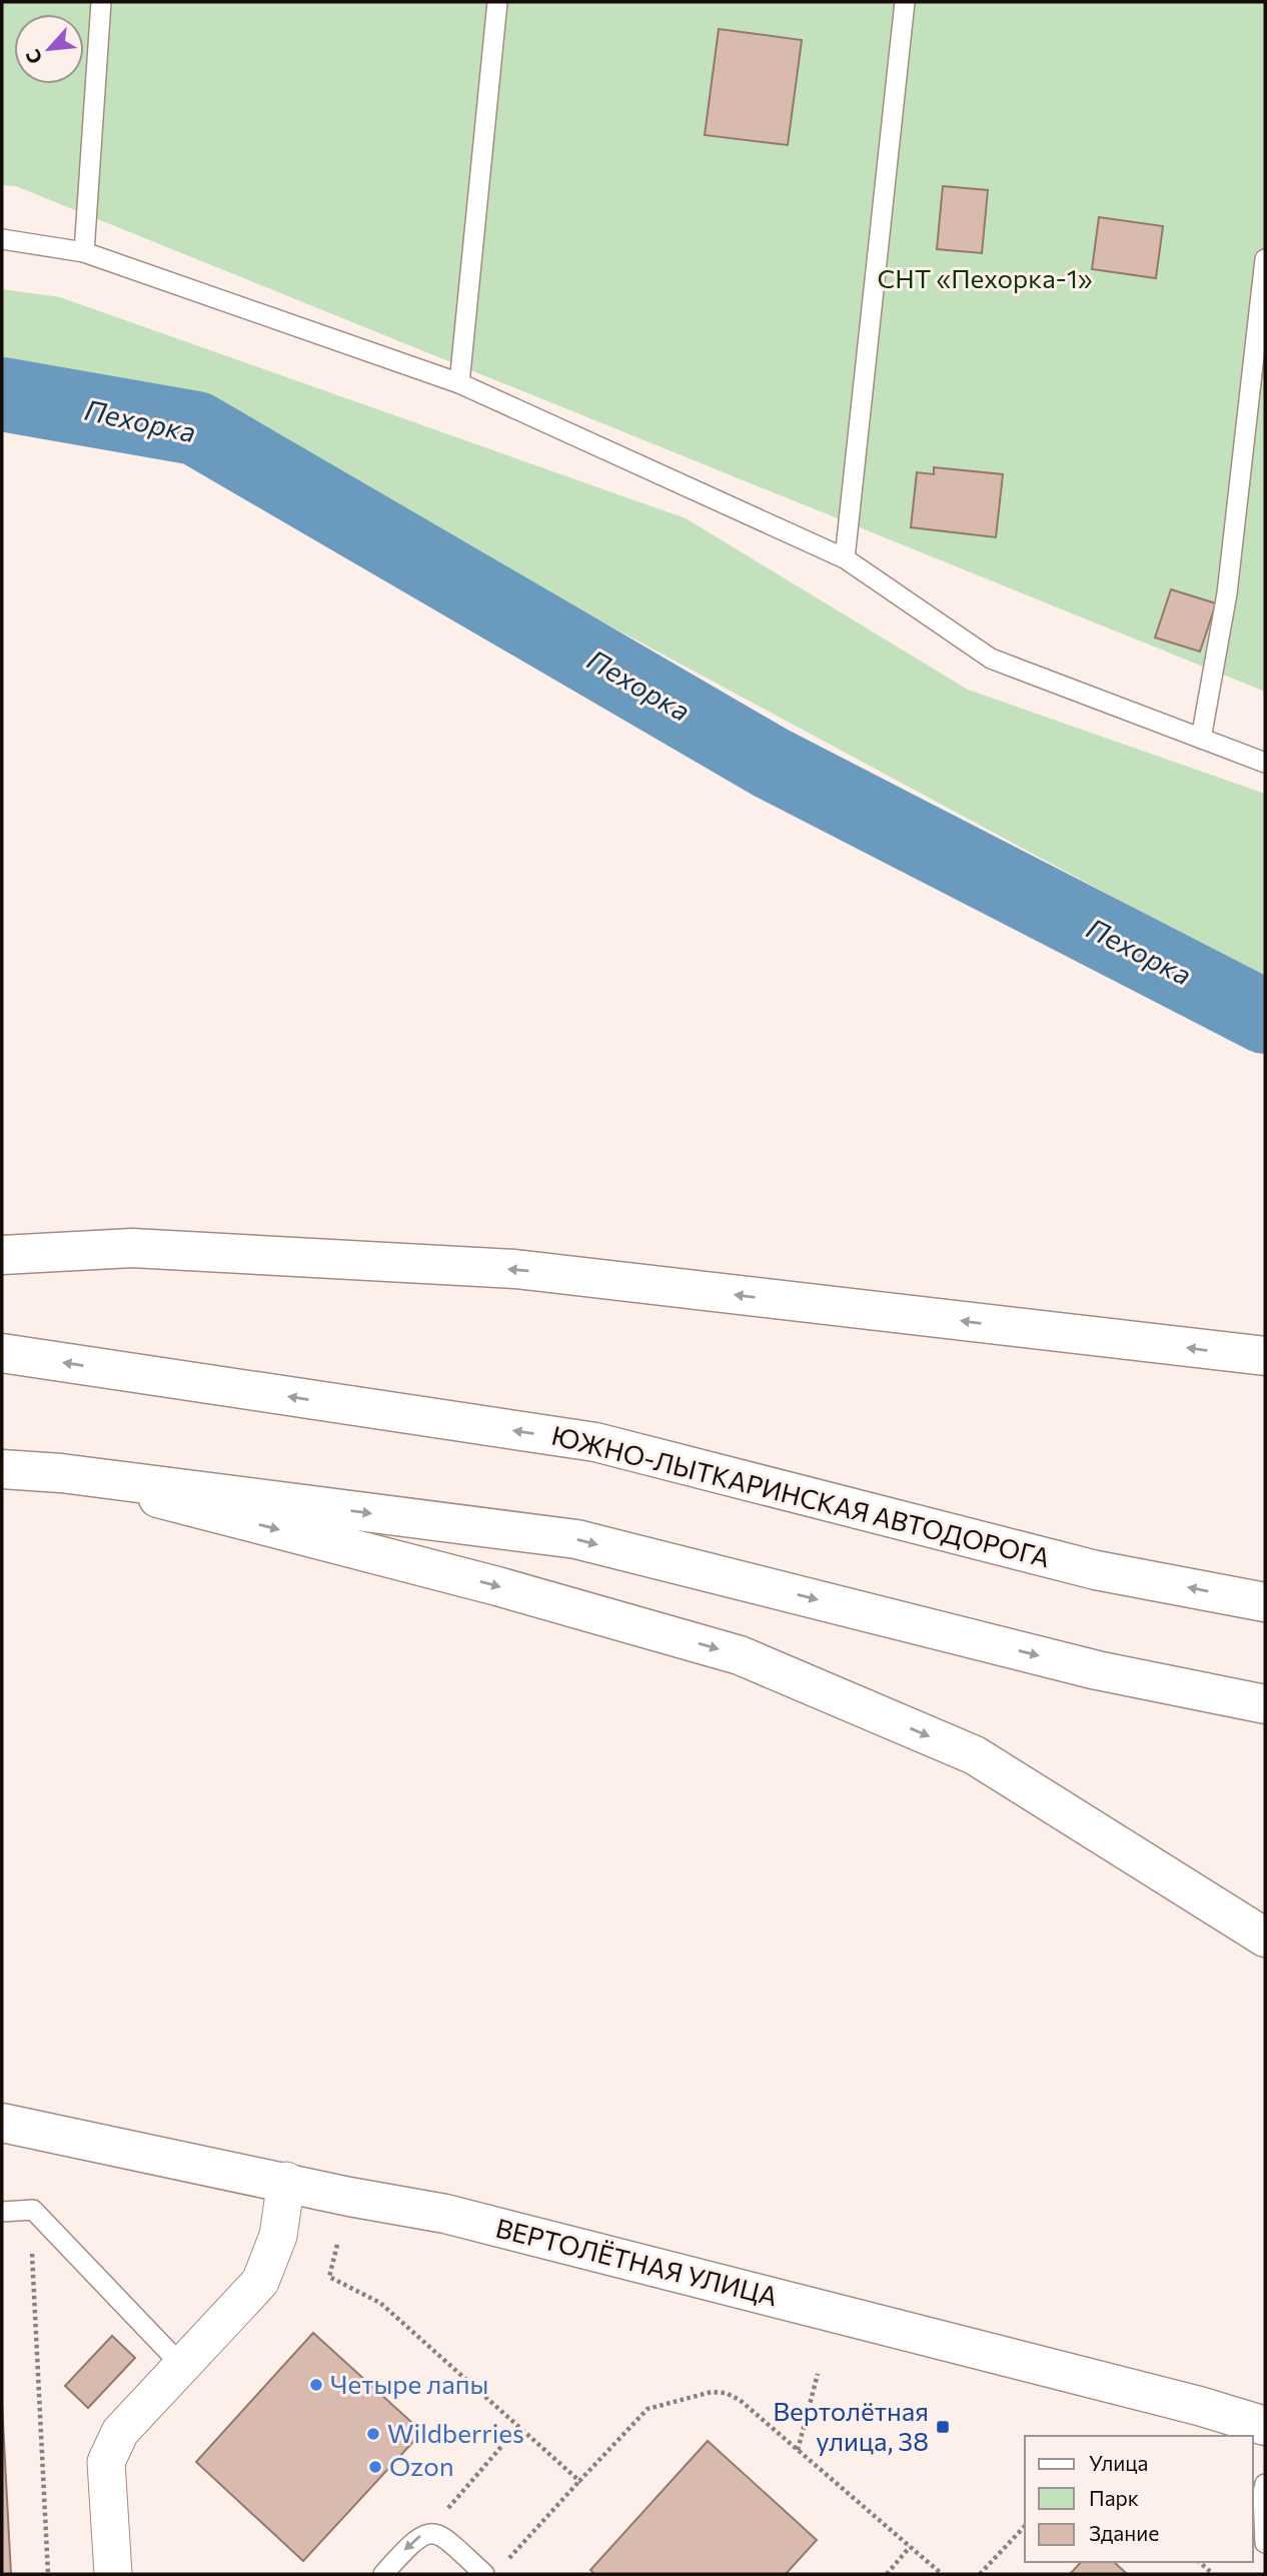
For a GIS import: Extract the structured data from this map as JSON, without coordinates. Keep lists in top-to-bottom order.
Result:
{
  "streets": {
    "main road": ["ЮЖНО-ЛЫТКАРИНСКАЯ АВТОДОРОГА", "ВЕРТОЛЁТНАЯ УЛИЦА"]
  },
  "water": ["Пехорка"],
  "parks": ["СНТ «Пехорка-1»"],
  "places": {
    "other": ["Четыре лапы", "Wildberries", "Ozon"],
    "transit": ["Вертолётная улица, 38"]
  },
  "legend": ["Улица", "Парк", "Здание"],
  "north": "bottom left"
}
